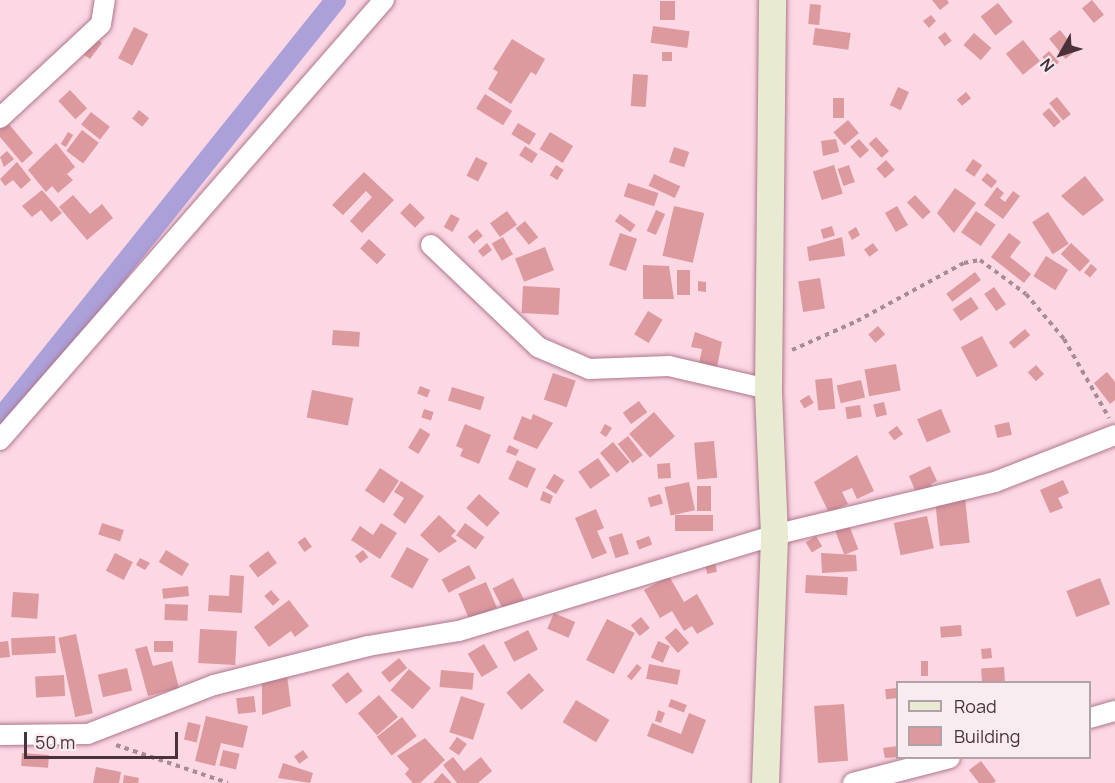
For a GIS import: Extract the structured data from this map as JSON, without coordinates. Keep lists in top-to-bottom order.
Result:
{
  "legend": ["Road", "Building"],
  "scale_bar": "50 m",
  "north": "bottom left"
}
